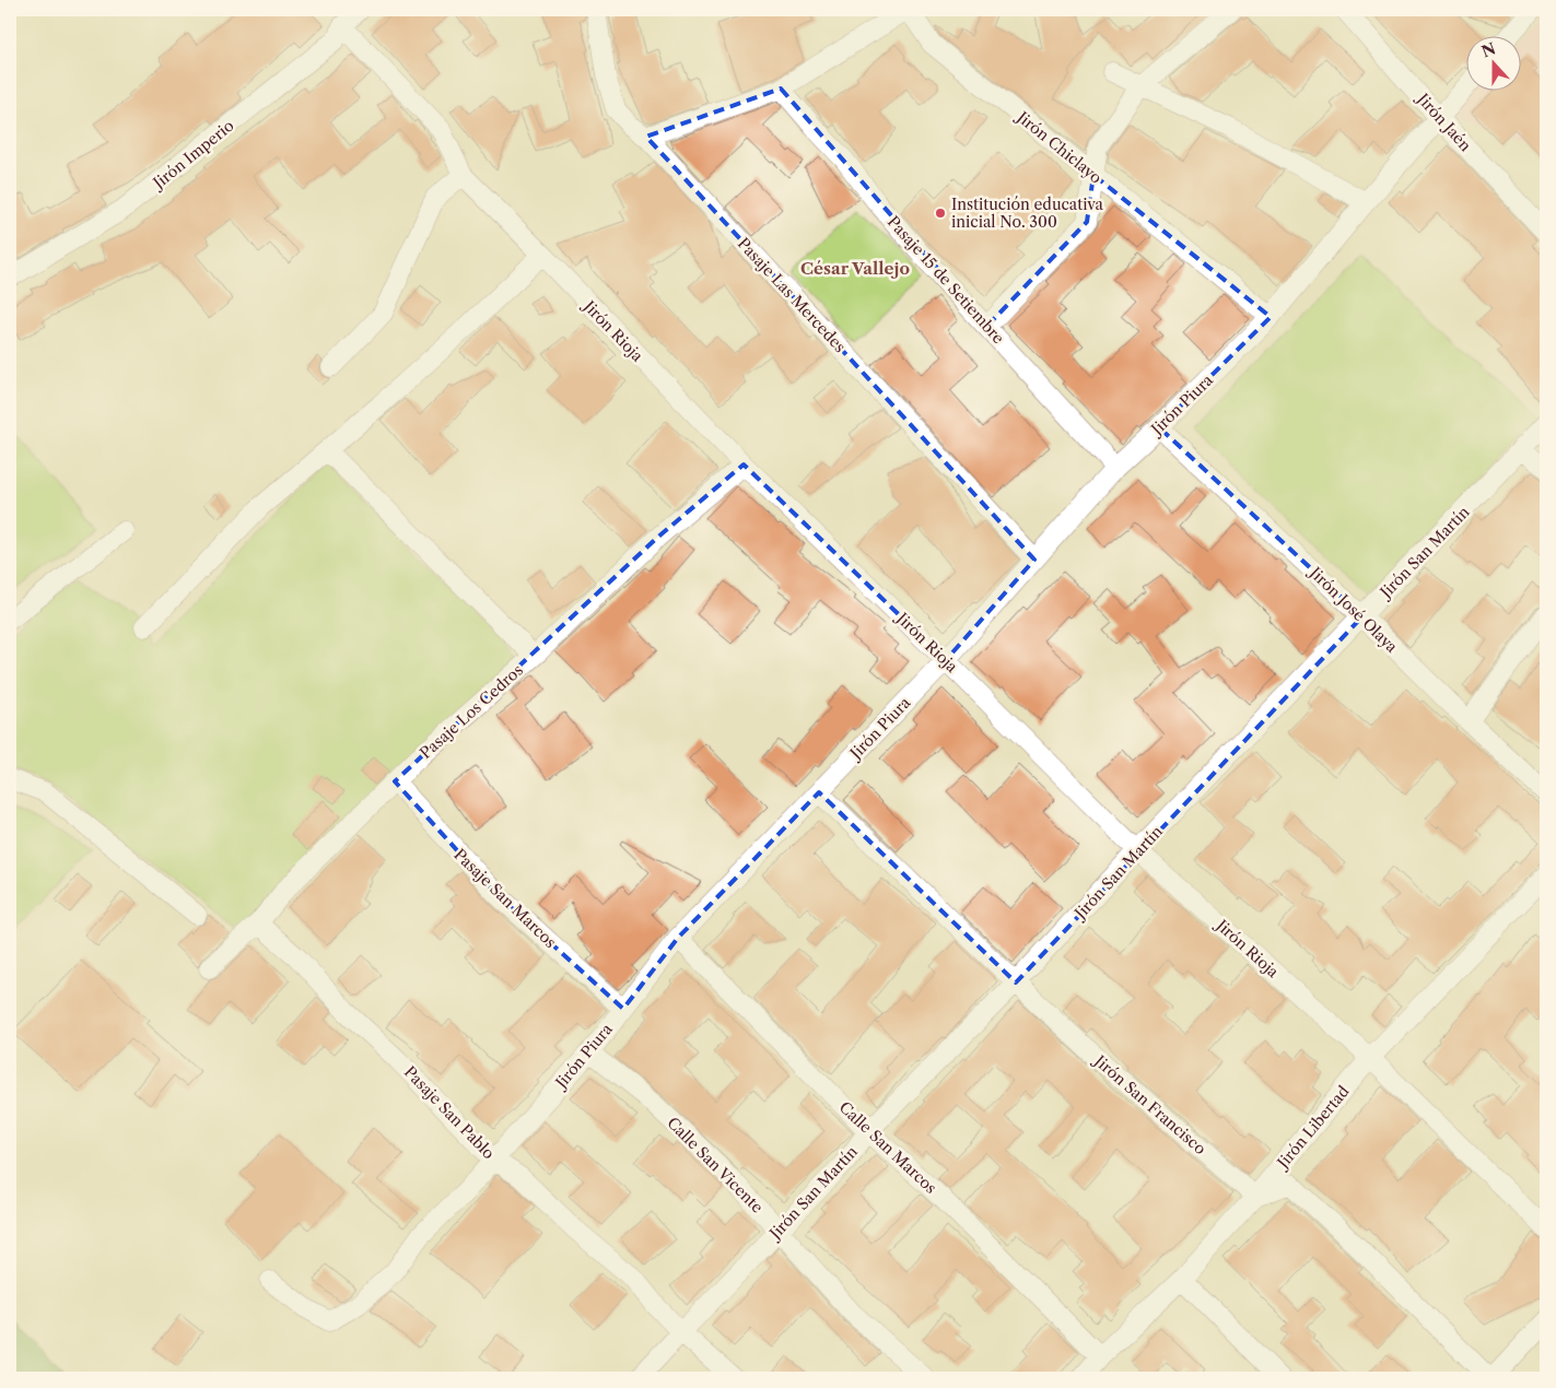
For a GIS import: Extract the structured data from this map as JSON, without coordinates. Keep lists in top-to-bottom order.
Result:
{
  "streets": {
    "street": [
      "Jirón Jaén",
      "Jirón Chiclayo",
      "Jirón Imperio",
      "Pasaje 15 de Setiembre",
      "Pasaje Las Mercedes",
      "Jirón Rioja",
      "Jirón Piura",
      "Jirón San Martín",
      "Jirón José Olaya",
      "Pasaje Los Cedros",
      "Pasaje San Marcos",
      "Jirón San Francisco",
      "Pasaje San Pablo",
      "Jirón Libertad",
      "Calle San Marcos",
      "Calle San Vicente"
    ]
  },
  "crossings": [
    ["Jirón Jaén", "Jirón Piura"],
    ["Jirón Chiclayo", "Jirón Piura"],
    ["Jirón Imperio", "Jirón Rioja"],
    ["Pasaje 15 de Setiembre", "Jirón Piura"],
    ["Pasaje Las Mercedes", "Jirón Piura"],
    ["Jirón Rioja", "Jirón Piura"],
    ["Jirón Rioja", "Jirón San Martín"],
    ["Jirón Rioja", "Pasaje Los Cedros"],
    ["Jirón Rioja", "Jirón Libertad"],
    ["Jirón Piura", "Jirón José Olaya"],
    ["Jirón Piura", "Pasaje San Marcos"],
    ["Jirón Piura", "Jirón San Francisco"],
    ["Jirón Piura", "Pasaje San Pablo"],
    ["Jirón Piura", "Calle San Marcos"],
    ["Jirón Piura", "Calle San Vicente"],
    ["Jirón San Martín", "Jirón José Olaya"],
    ["Jirón San Martín", "Jirón San Francisco"],
    ["Jirón San Martín", "Pasaje San Pablo"],
    ["Jirón San Martín", "Calle San Marcos"],
    ["Jirón San Martín", "Calle San Vicente"],
    ["Pasaje Los Cedros", "Pasaje San Marcos"],
    ["Pasaje Los Cedros", "Pasaje San Pablo"],
    ["Jirón San Francisco", "Jirón Libertad"],
    ["Jirón Libertad", "Calle San Marcos"]
  ],
  "districts": ["César Vallejo"],
  "places": ["Institución educativa inicial No. 300"],
  "north": "top"
}
